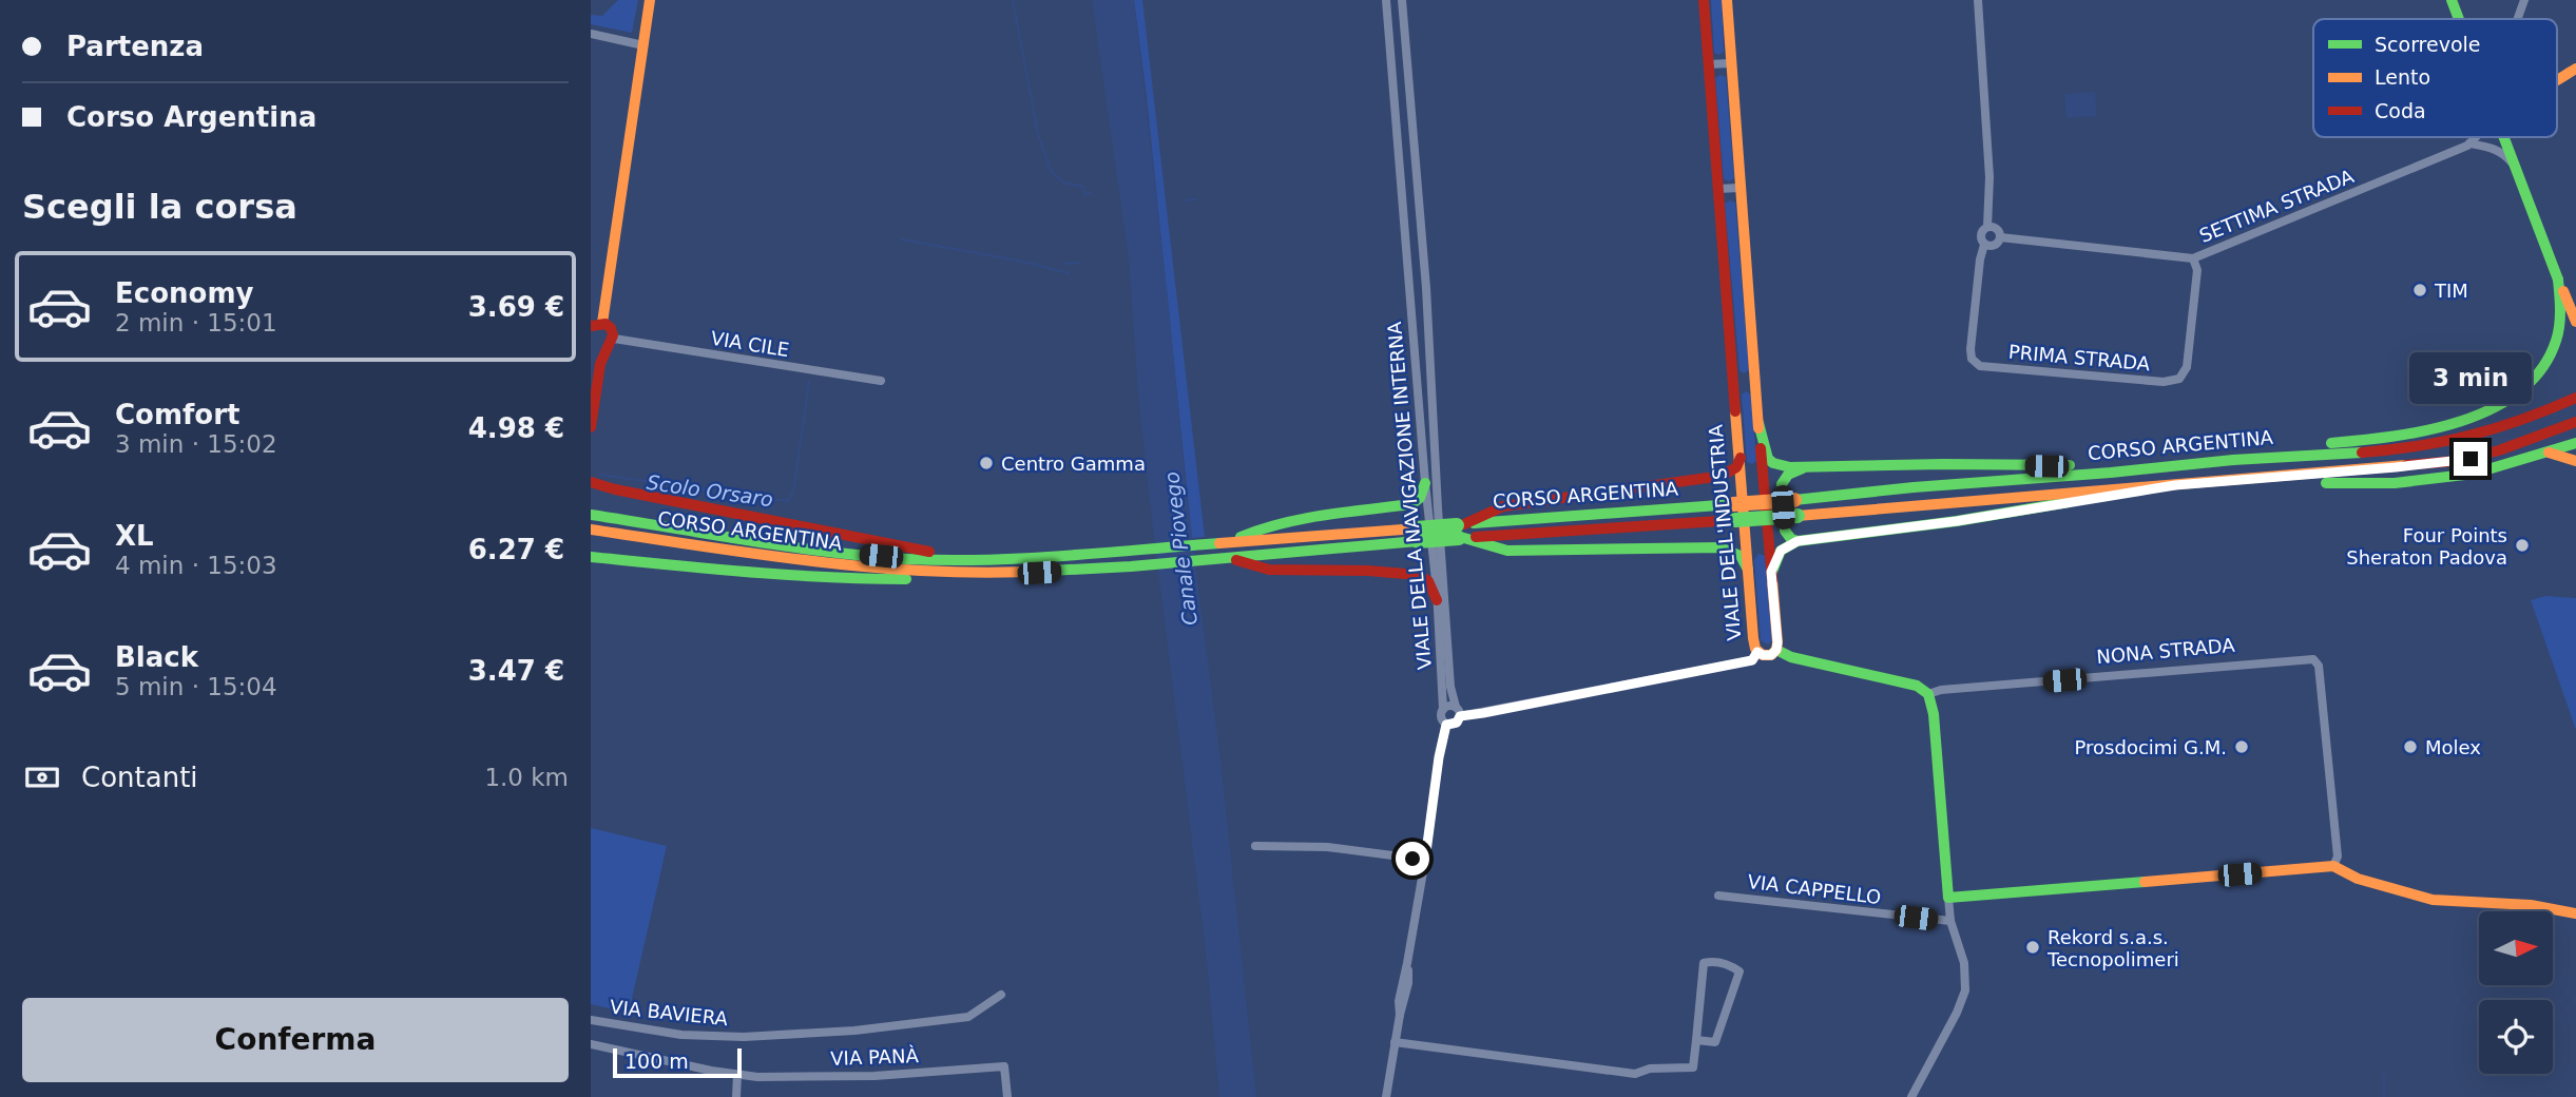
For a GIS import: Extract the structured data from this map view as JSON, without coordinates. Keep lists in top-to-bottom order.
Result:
{
  "streets": {
    "main road": ["CORSO ARGENTINA", "VIALE DELL'INDUSTRIA"],
    "street": [
      "SETTIMA STRADA",
      "VIA CILE",
      "PRIMA STRADA",
      "VIALE DELLA NAVIGAZIONE INTERNA",
      "NONA STRADA",
      "VIA CAPPELLO",
      "VIA BAVIERA",
      "VIA PANÀ"
    ]
  },
  "crossings": [
    ["SETTIMA STRADA", "PRIMA STRADA"],
    ["VIA BAVIERA", "VIA PANÀ"]
  ],
  "water": ["Scolo Orsaro", "Canale Piovego"],
  "places": [
    "TIM",
    "Centro Gamma",
    "Four Points Sheraton Padova",
    "Prosdocimi G.M.",
    "Molex",
    "Rekord s.a.s. Tecnopolimeri"
  ],
  "legend": ["Scorrevole", "Lento", "Coda"],
  "scale_bar": "100 m",
  "north": "right",
  "page": {
    "banner": ["Partenza", "Corso Argentina"],
    "heading": "Scegli la corsa",
    "list": [
      {
        "name": "Economy",
        "note": "2 min · 15:01",
        "value": "3.69 €"
      },
      {
        "name": "Comfort",
        "note": "3 min · 15:02",
        "value": "4.98 €"
      },
      {
        "name": "XL",
        "note": "4 min · 15:03",
        "value": "6.27 €"
      },
      {
        "name": "Black",
        "note": "5 min · 15:04",
        "value": "3.47 €"
      }
    ],
    "bubble": "3 min",
    "pay": ["Contanti", "1.0 km"],
    "buttons": "Conferma",
    "scale": "100 m"
  }
}
